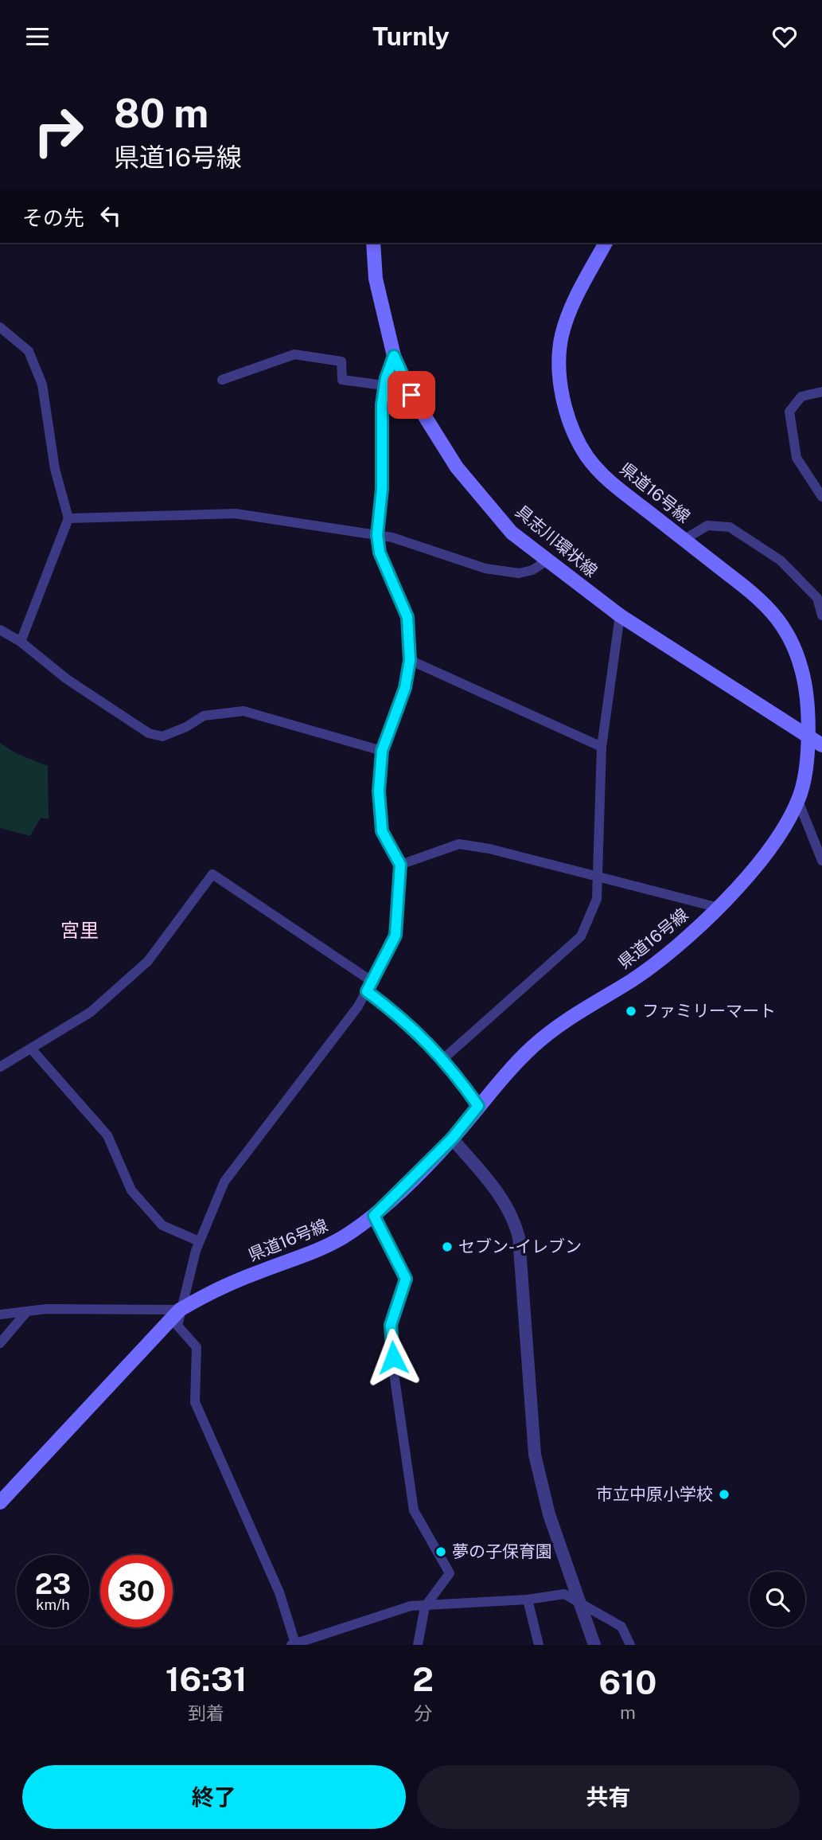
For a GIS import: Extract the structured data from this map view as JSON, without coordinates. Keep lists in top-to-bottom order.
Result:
{
  "streets": {
    "main road": ["県道16号線", "具志川環状線"]
  },
  "crossings": [
    ["県道16号線", "具志川環状線"]
  ],
  "districts": ["宮里"],
  "places": [
    "ファミリーマート",
    "セブン-イレブン",
    "市立中原小学校",
    "夢の子保育園"
  ],
  "page": {
    "header": "Turnly",
    "turn": ["80 m", "県道16号線"],
    "then": "その先",
    "speed": "23 km/h",
    "limit": "30",
    "eta": [
      "16:31",
      "到着",
      "2",
      "分",
      "610",
      "m"
    ],
    "buttons": ["終了", "共有"]
  }
}
